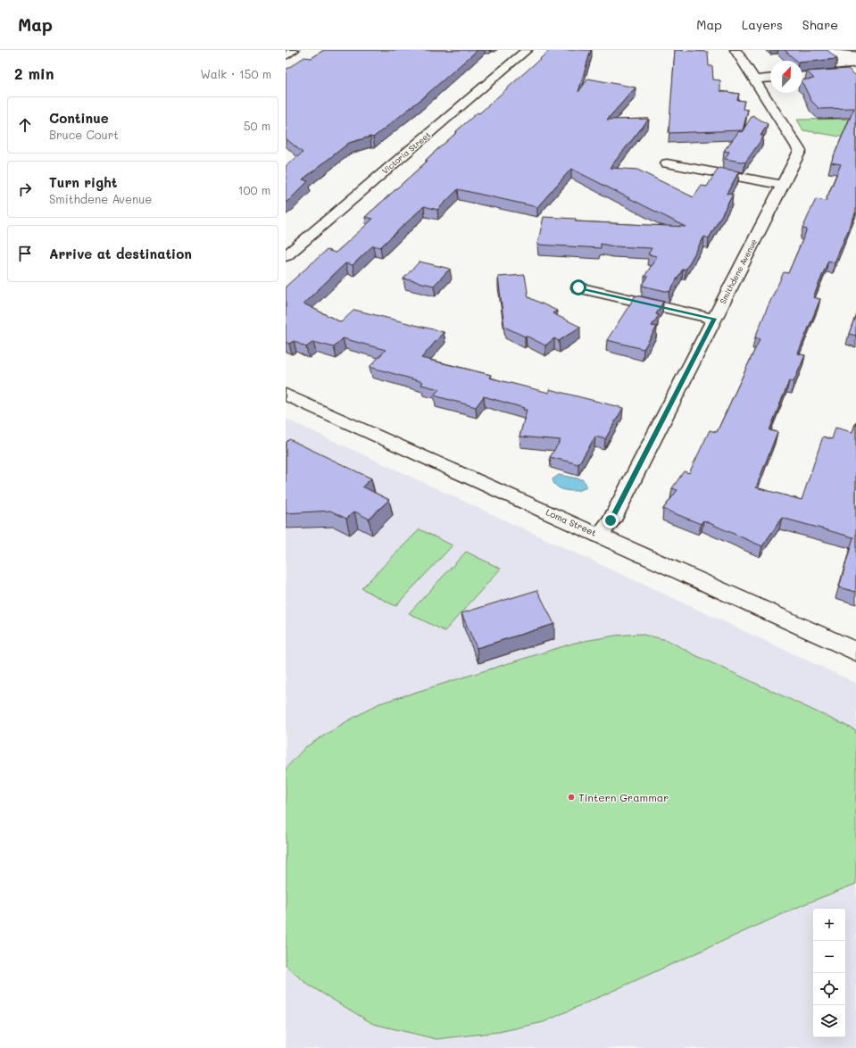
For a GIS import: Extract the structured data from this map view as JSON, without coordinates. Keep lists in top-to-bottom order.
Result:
{
  "streets": {
    "street": ["Victoria Street", "Smithdene Avenue", "Loma Street"]
  },
  "crossings": [
    ["Smithdene Avenue", "Loma Street"]
  ],
  "places": ["Tintern Grammar"],
  "north": "top right",
  "page": {
    "header": "Map",
    "nav": ["Map", "Layers", "Share"],
    "heading": ["2 min", "Walk · 150 m"],
    "list": [
      ["Continue", "Bruce Court", "50 m"],
      ["Turn right", "Smithdene Avenue", "100 m"],
      "Arrive at destination"
    ],
    "map_buttons": ["+", "−"]
  }
}
